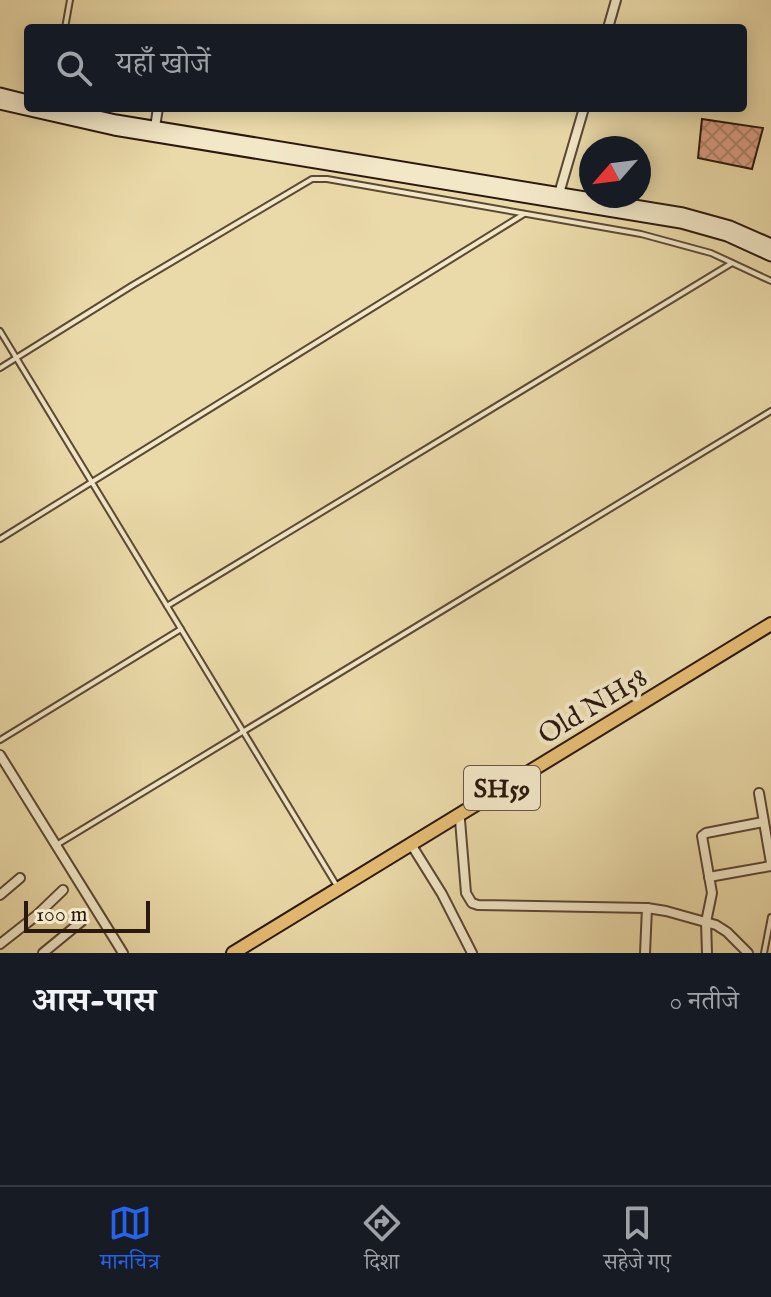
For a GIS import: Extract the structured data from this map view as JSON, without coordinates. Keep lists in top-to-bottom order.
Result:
{
  "streets": {
    "main road": ["Old NH58", "SH59"]
  },
  "scale_bar": "100 m",
  "north": "bottom left",
  "page": {
    "search": "यहाँ खोजें",
    "scale": "100 m",
    "heading": ["आस-पास", "0 नतीजे"],
    "nav": ["मानचित्र", "दिशा", "सहेजे गए"]
  }
}
